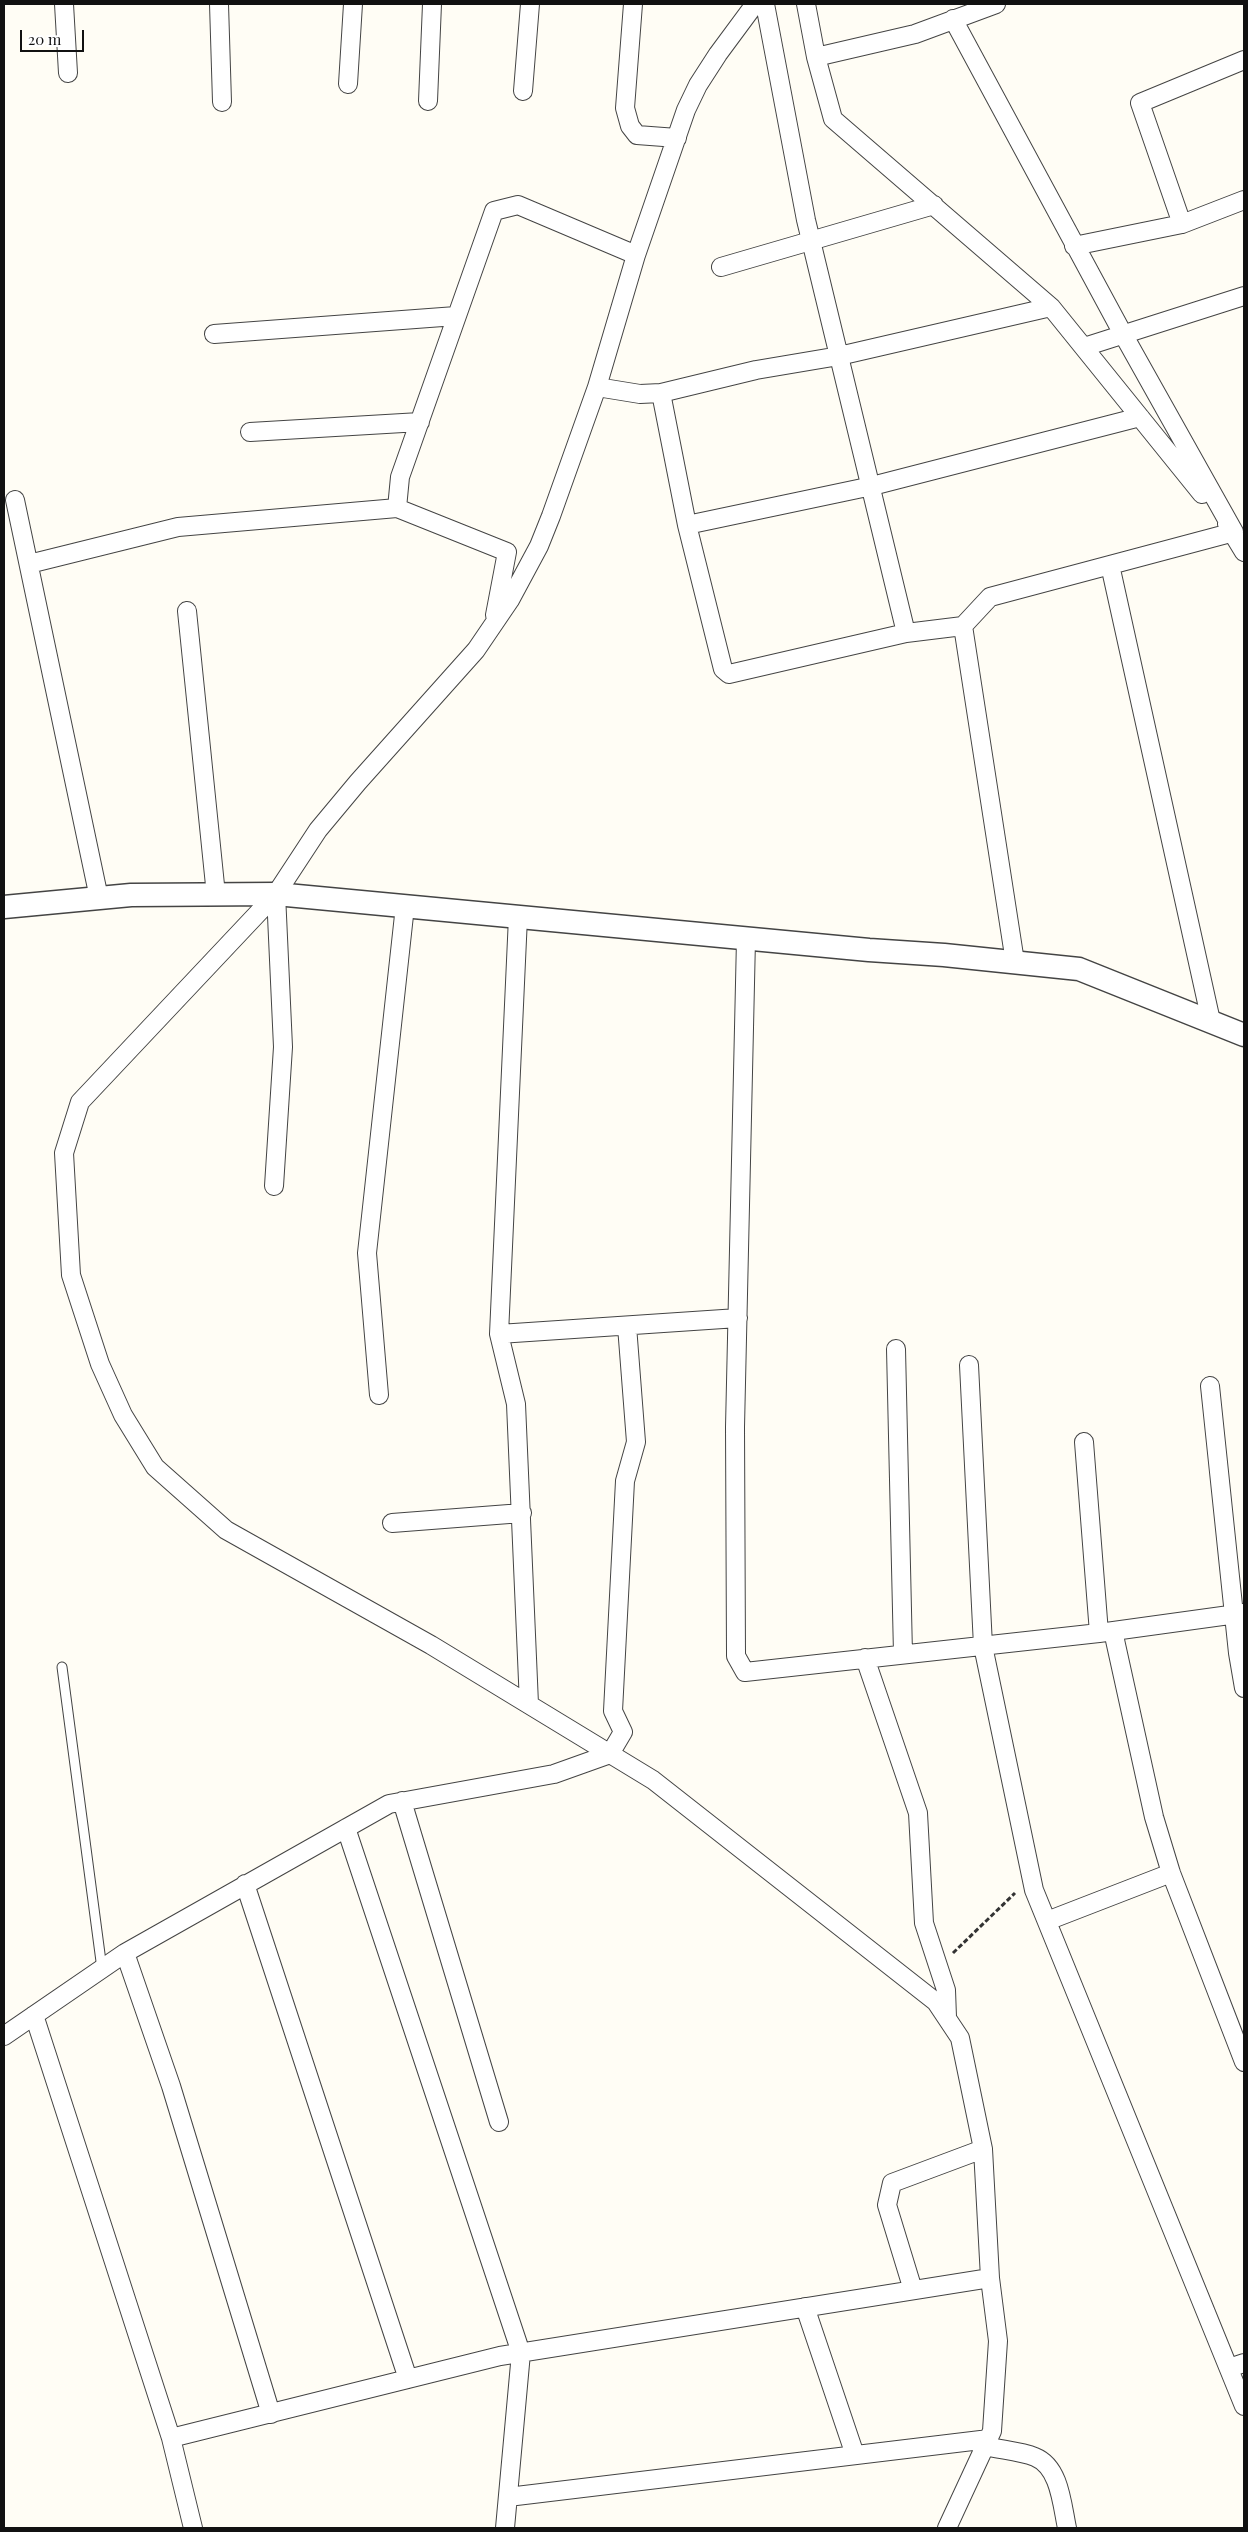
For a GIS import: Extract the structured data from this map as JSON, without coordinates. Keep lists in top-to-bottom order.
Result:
{
  "scale_bar": "20 m"
}
